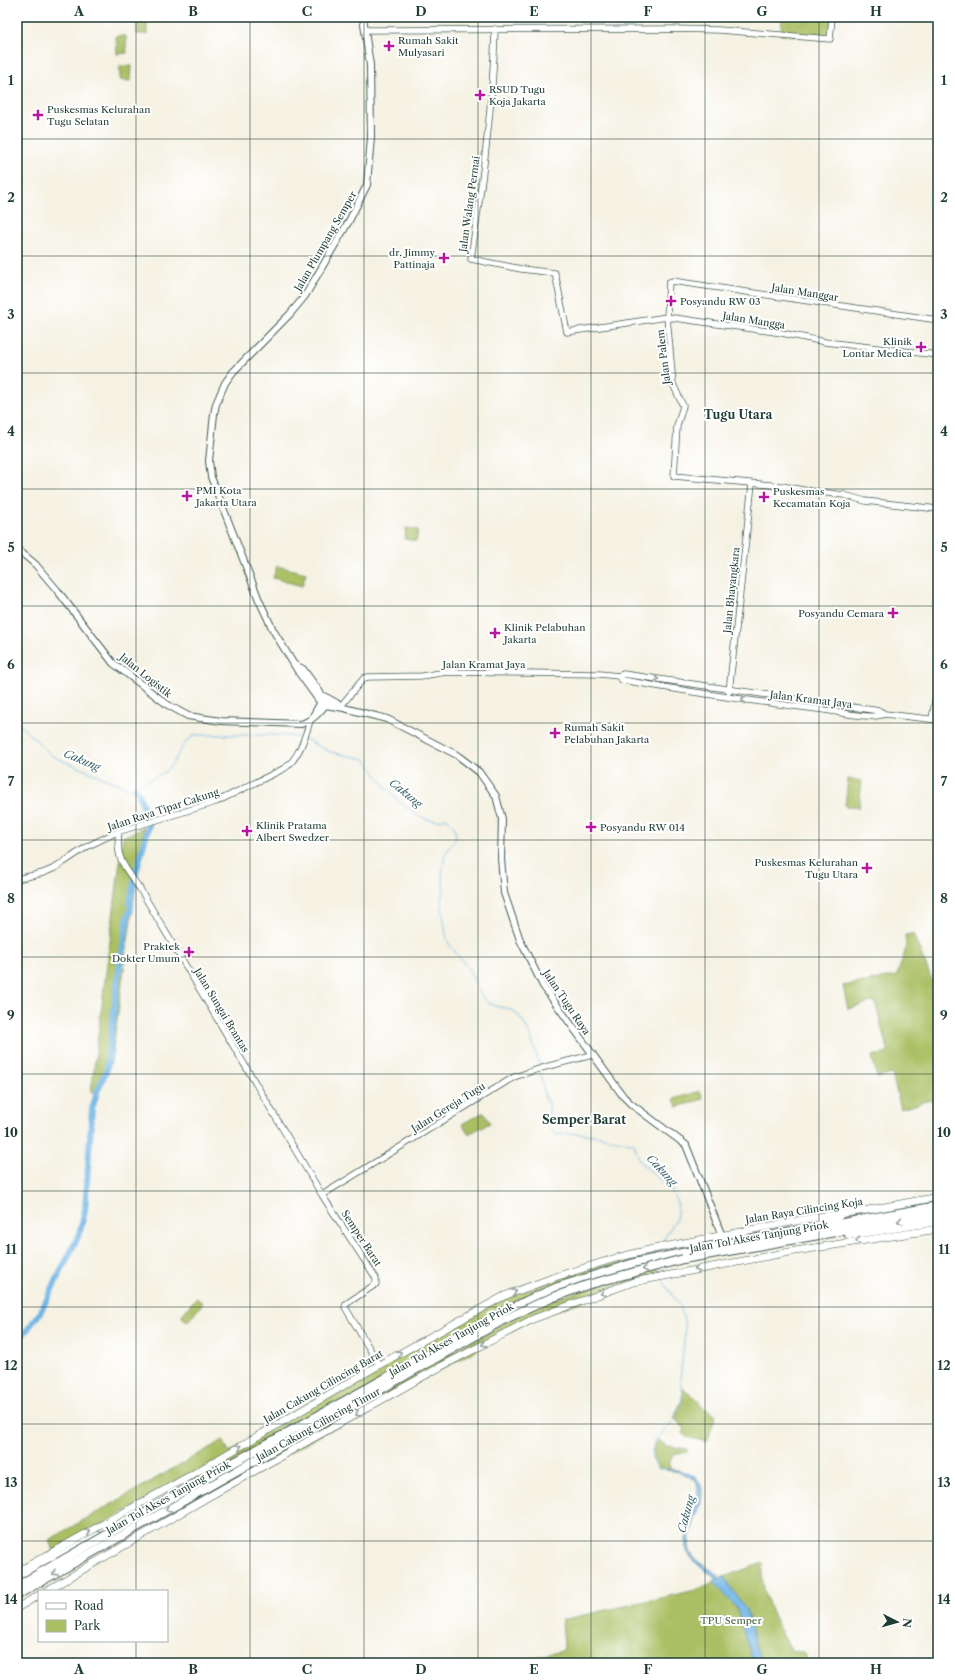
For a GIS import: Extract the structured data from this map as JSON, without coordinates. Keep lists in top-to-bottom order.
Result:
{
  "streets": {
    "highway": [
      "Jalan Raya Cilincing Koja",
      "Jalan Tol Akses Tanjung Priok",
      "Jalan Cakung Cilincing Barat",
      "Jalan Cakung Cilincing Timur"
    ],
    "main road": ["Jalan Plumpang Semper", "Jalan Logistik", "Jalan Tugu Raya"],
    "street": [
      "Jalan Walang Permai",
      "Jalan Manggar",
      "Jalan Mangga",
      "Jalan Palem",
      "Jalan Bhayangkara",
      "Jalan Kramat Jaya",
      "Jalan Raya Tipar Cakung",
      "Jalan Sungai Brantas",
      "Jalan Gereja Tugu",
      "Semper Barat"
    ]
  },
  "crossings": [
    ["Jalan Walang Permai", "Jalan Mangga"],
    ["Jalan Manggar", "Jalan Palem"],
    ["Jalan Mangga", "Jalan Palem"],
    ["Jalan Palem", "Jalan Bhayangkara"],
    ["Jalan Bhayangkara", "Jalan Kramat Jaya"],
    ["Jalan Kramat Jaya", "Jalan Tugu Raya"],
    ["Jalan Logistik", "Jalan Raya Tipar Cakung"],
    ["Jalan Raya Tipar Cakung", "Jalan Sungai Brantas"],
    ["Jalan Tugu Raya", "Jalan Gereja Tugu"],
    ["Jalan Tugu Raya", "Jalan Raya Cilincing Koja"],
    ["Jalan Sungai Brantas", "Jalan Gereja Tugu"],
    ["Jalan Sungai Brantas", "Semper Barat"],
    ["Jalan Gereja Tugu", "Semper Barat"],
    ["Jalan Raya Cilincing Koja", "Jalan Cakung Cilincing Barat"],
    ["Semper Barat", "Jalan Cakung Cilincing Barat"]
  ],
  "one_way": ["Jalan Cakung Cilincing Barat"],
  "districts": ["Tugu Utara", "Semper Barat"],
  "water": ["Cakung"],
  "parks": ["TPU Semper"],
  "places": {
    "health": [
      "Rumah Sakit Mulyasari",
      "RSUD Tugu Koja Jakarta",
      "Puskesmas Kelurahan Tugu Selatan",
      "dr. Jimmy Pattinaja",
      "Posyandu RW 03",
      "Klinik Lontar Medica",
      "PMI Kota Jakarta Utara",
      "Puskesmas Kecamatan Koja",
      "Posyandu Cemara",
      "Klinik Pelabuhan Jakarta",
      "Rumah Sakit Pelabuhan Jakarta",
      "Posyandu RW 014",
      "Klinik Pratama Albert Swedzer",
      "Puskesmas Kelurahan Tugu Utara",
      "Praktek Dokter Umum"
    ]
  },
  "legend": ["Road", "Park"],
  "north": "right",
  "grid": {
    "columns": [
      "A",
      "B",
      "C",
      "D",
      "E",
      "F",
      "G",
      "H"
    ],
    "rows": [
      "1",
      "2",
      "3",
      "4",
      "5",
      "6",
      "7",
      "8",
      "9",
      "10",
      "11",
      "12",
      "13",
      "14"
    ]
  }
}
